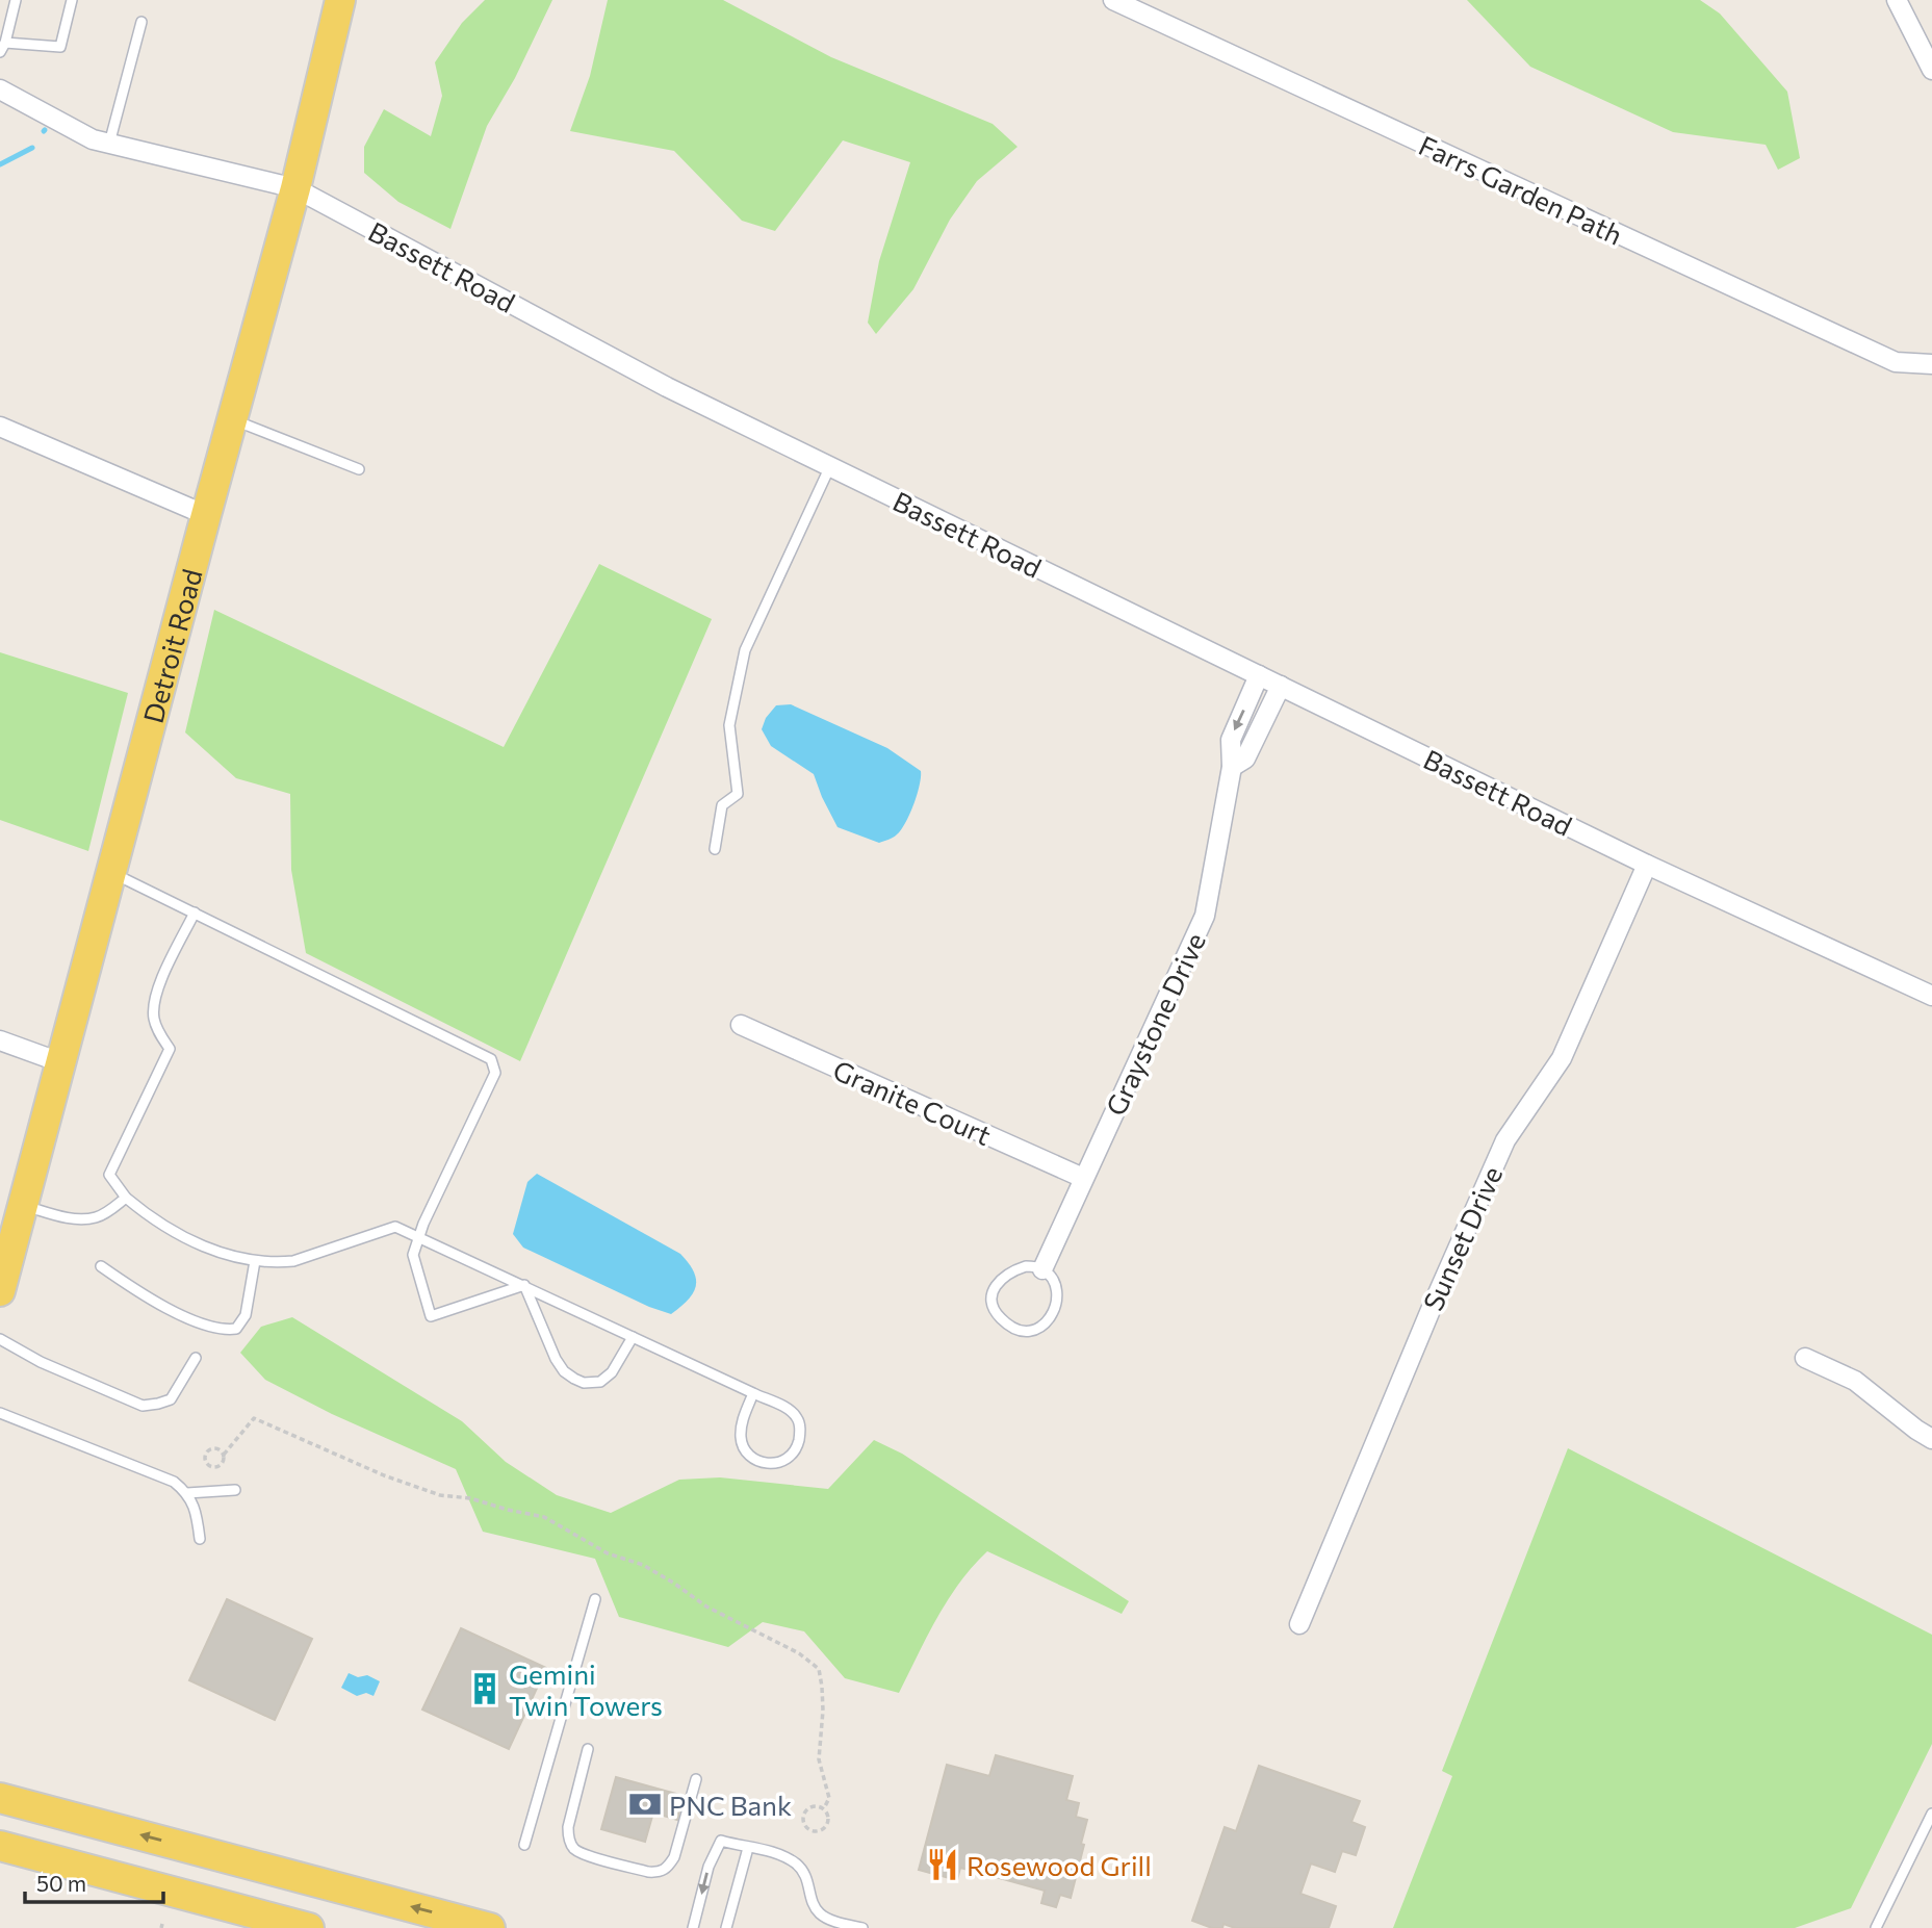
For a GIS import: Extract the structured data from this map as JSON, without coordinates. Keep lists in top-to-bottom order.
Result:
{
  "streets": {
    "main road": ["Detroit Road"],
    "street": [
      "Farrs Garden Path",
      "Bassett Road",
      "Graystone Drive",
      "Granite Court",
      "Sunset Drive"
    ]
  },
  "crossings": [
    ["Bassett Road", "Detroit Road"],
    ["Bassett Road", "Graystone Drive"],
    ["Bassett Road", "Sunset Drive"],
    ["Graystone Drive", "Granite Court"]
  ],
  "places": {
    "building": ["Gemini Twin Towers"],
    "bank": ["PNC Bank"],
    "restaurant": ["Rosewood Grill"]
  },
  "scale_bar": "50 m"
}
